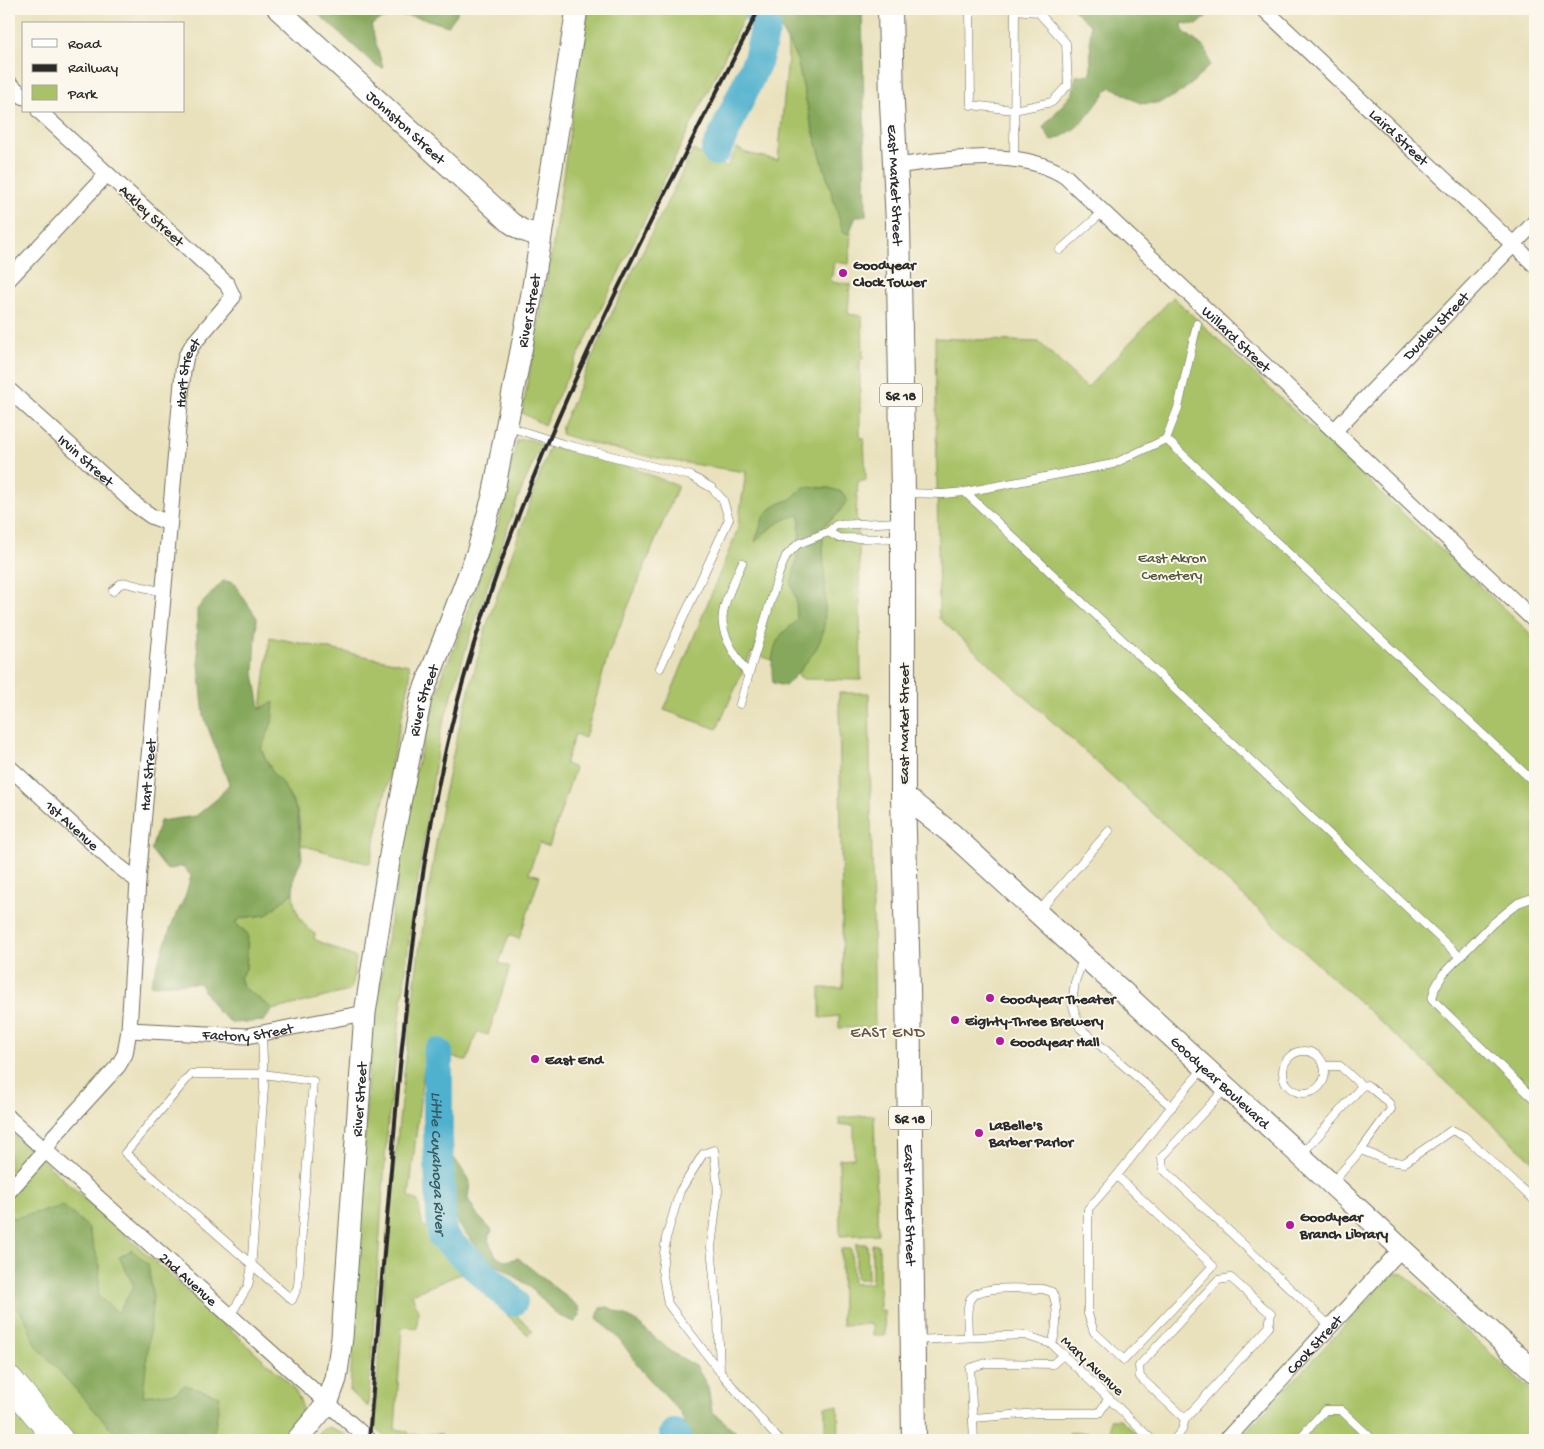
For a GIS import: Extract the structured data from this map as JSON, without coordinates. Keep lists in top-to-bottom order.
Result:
{
  "streets": {
    "main road": ["East Market Street", "SR 18"],
    "street": [
      "Johnston Street",
      "Laird Street",
      "Ackley Street",
      "River Street",
      "Dudley Street",
      "Willard Street",
      "Hart Street",
      "Irvin Street",
      "1st Avenue",
      "Factory Street",
      "Goodyear Boulevard",
      "2nd Avenue",
      "Cook Street"
    ],
    "lane": ["Mary Avenue"]
  },
  "crossings": [
    ["Johnston Street", "River Street"],
    ["Laird Street", "Dudley Street"],
    ["East Market Street", "Willard Street"],
    ["East Market Street", "Goodyear Boulevard"],
    ["East Market Street", "Mary Avenue"],
    ["Ackley Street", "Hart Street"],
    ["River Street", "Factory Street"],
    ["River Street", "2nd Avenue"],
    ["Dudley Street", "Willard Street"],
    ["Hart Street", "Irvin Street"],
    ["Hart Street", "1st Avenue"],
    ["Hart Street", "Factory Street"],
    ["Hart Street", "2nd Avenue"],
    ["Goodyear Boulevard", "Cook Street"]
  ],
  "districts": ["EAST END"],
  "water": ["Little Cuyahoga River"],
  "parks": ["East Akron Cemetery"],
  "places": [
    "Goodyear Clock Tower",
    "Goodyear Theater",
    "Eighty-Three Brewery",
    "Goodyear Hall",
    "East End",
    "LaBelle's Barber Parlor",
    "Goodyear Branch Library"
  ],
  "legend": ["Road", "Railway", "Park"]
}
